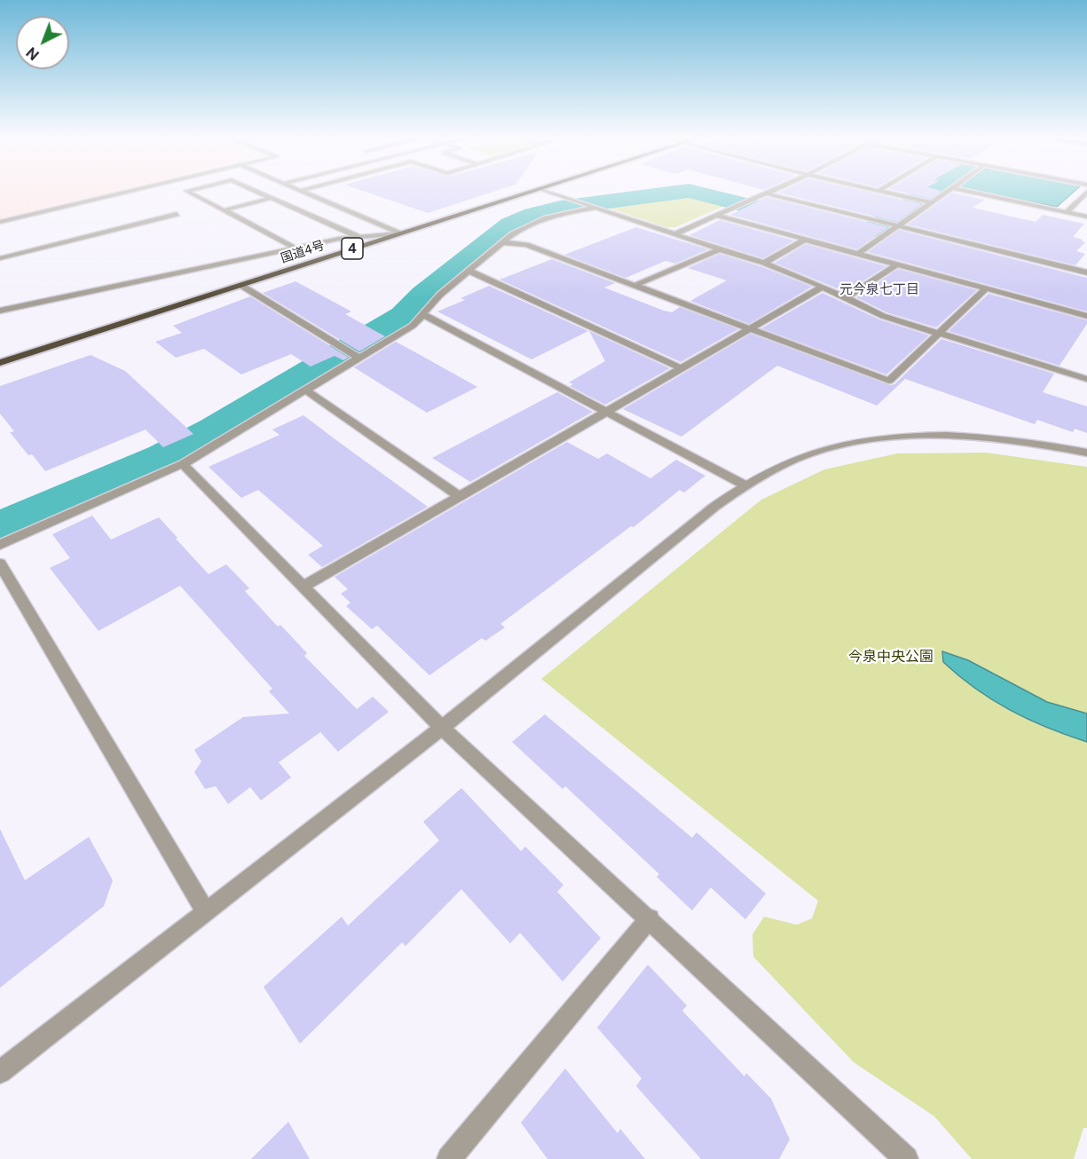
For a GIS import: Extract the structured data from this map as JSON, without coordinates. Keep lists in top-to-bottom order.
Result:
{
  "streets": {
    "highway": ["4", "国道4号"]
  },
  "districts": ["元今泉七丁目"],
  "parks": ["今泉中央公園"],
  "north": "bottom left"
}
